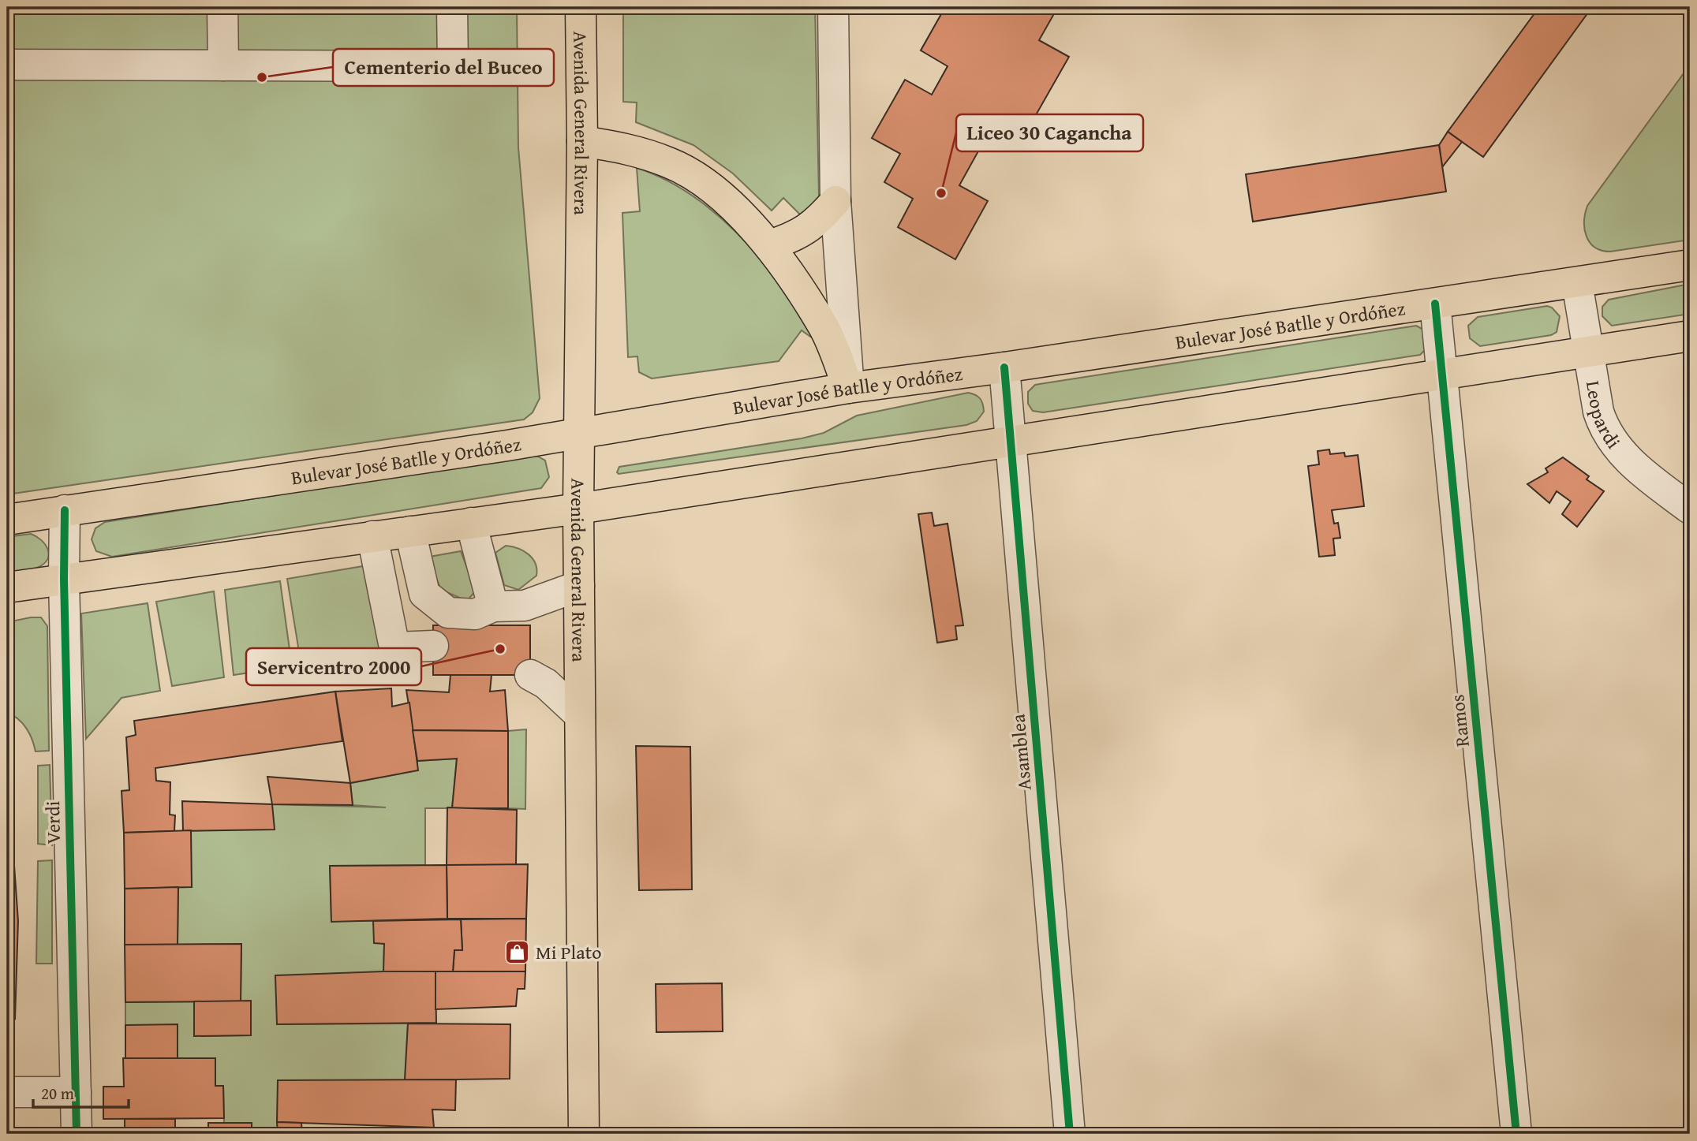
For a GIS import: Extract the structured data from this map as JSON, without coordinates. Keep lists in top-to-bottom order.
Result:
{
  "streets": {
    "main road": ["Avenida General Rivera", "Bulevar José Batlle y Ordóñez"],
    "street": [
      "Leopardi",
      "Ramos",
      "Asamblea",
      "Verdi"
    ]
  },
  "crossings": [
    ["Avenida General Rivera", "Bulevar José Batlle y Ordóñez"],
    ["Bulevar José Batlle y Ordóñez", "Leopardi"],
    ["Bulevar José Batlle y Ordóñez", "Ramos"],
    ["Bulevar José Batlle y Ordóñez", "Asamblea"],
    ["Bulevar José Batlle y Ordóñez", "Verdi"]
  ],
  "places": {
    "other": ["Cementerio del Buceo", "Liceo 30 Cagancha", "Servicentro 2000"],
    "shop": ["Mi Plato"]
  },
  "scale_bar": "20 m"
}
